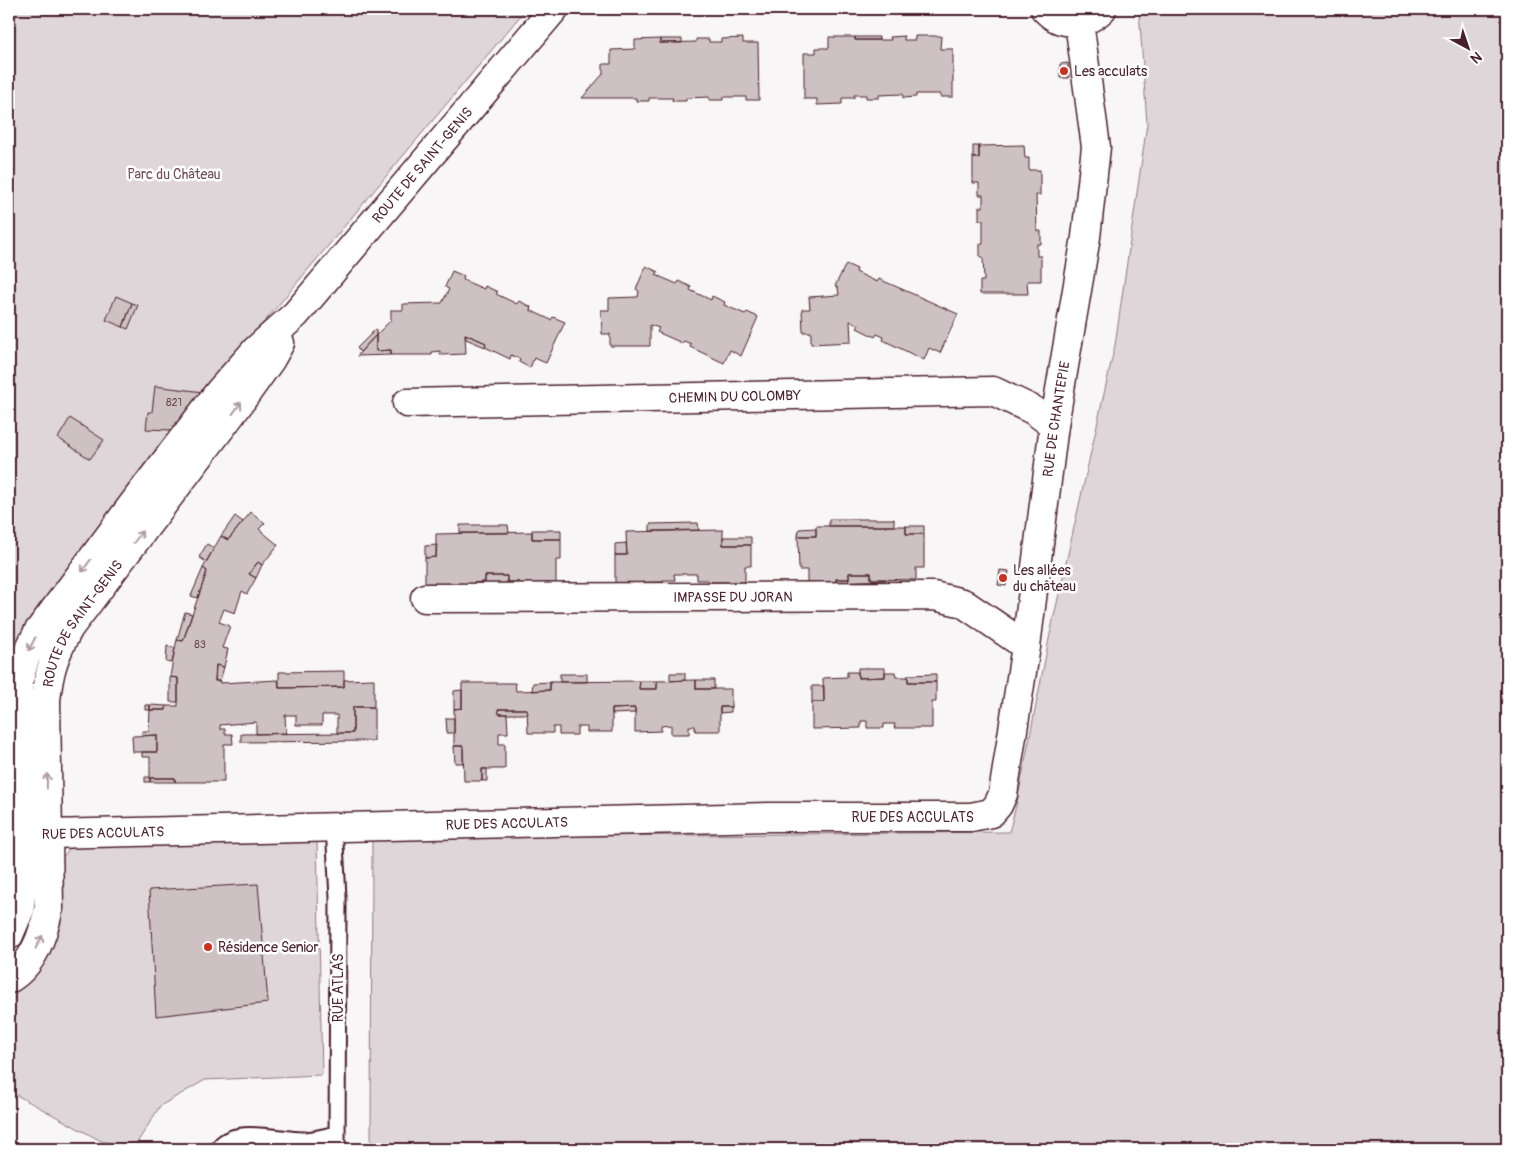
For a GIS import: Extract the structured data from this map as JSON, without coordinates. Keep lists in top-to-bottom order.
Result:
{
  "streets": {
    "street": [
      "ROUTE DE SAINT-GENIS",
      "CHEMIN DU COLOMBY",
      "RUE DE CHANTEPIE",
      "IMPASSE DU JORAN",
      "RUE DES ACCULATS"
    ],
    "lane": ["RUE ATLAS"]
  },
  "crossings": [
    ["ROUTE DE SAINT-GENIS", "RUE DES ACCULATS"],
    ["CHEMIN DU COLOMBY", "RUE DE CHANTEPIE"],
    ["RUE DE CHANTEPIE", "IMPASSE DU JORAN"],
    ["RUE DE CHANTEPIE", "RUE DES ACCULATS"],
    ["RUE DES ACCULATS", "RUE ATLAS"]
  ],
  "parks": ["Parc du Château"],
  "places": ["Les acculats", "Les allées du château", "Résidence Senior"],
  "house_numbers": ["821", "83"],
  "north": "bottom right"
}
